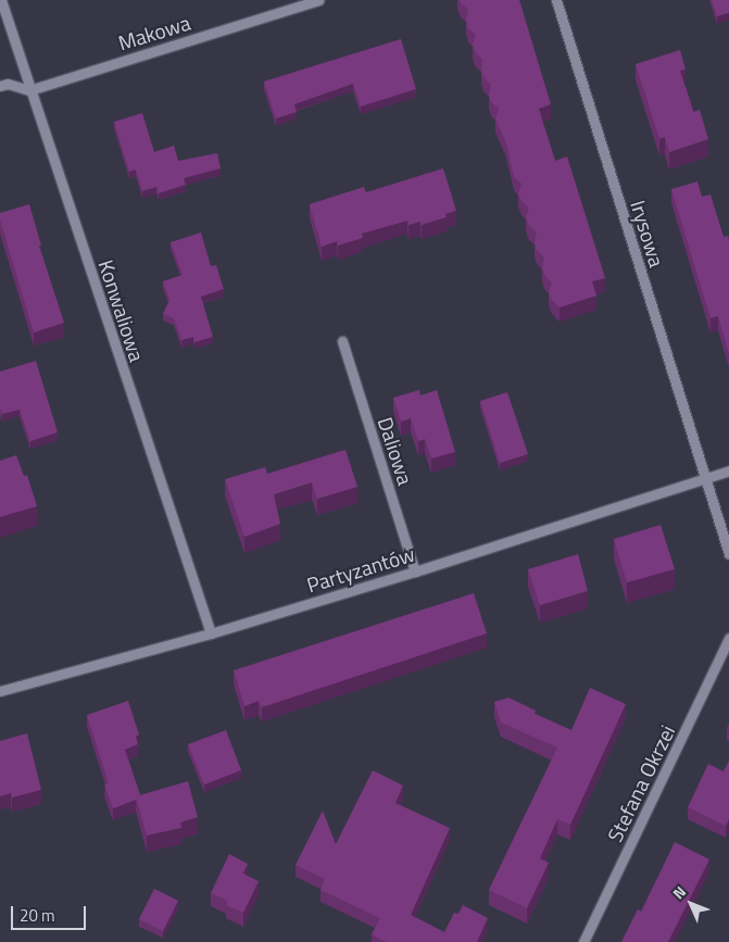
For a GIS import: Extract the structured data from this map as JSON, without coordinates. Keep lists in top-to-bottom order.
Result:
{
  "streets": {
    "street": [
      "Makowa",
      "Irysowa",
      "Konwaliowa",
      "Daliowa",
      "Partyzantów",
      "Stefana Okrzei"
    ]
  },
  "crossings": [
    ["Makowa", "Konwaliowa"],
    ["Irysowa", "Partyzantów"],
    ["Konwaliowa", "Partyzantów"],
    ["Daliowa", "Partyzantów"]
  ],
  "scale_bar": "20 m",
  "north": "top left"
}
